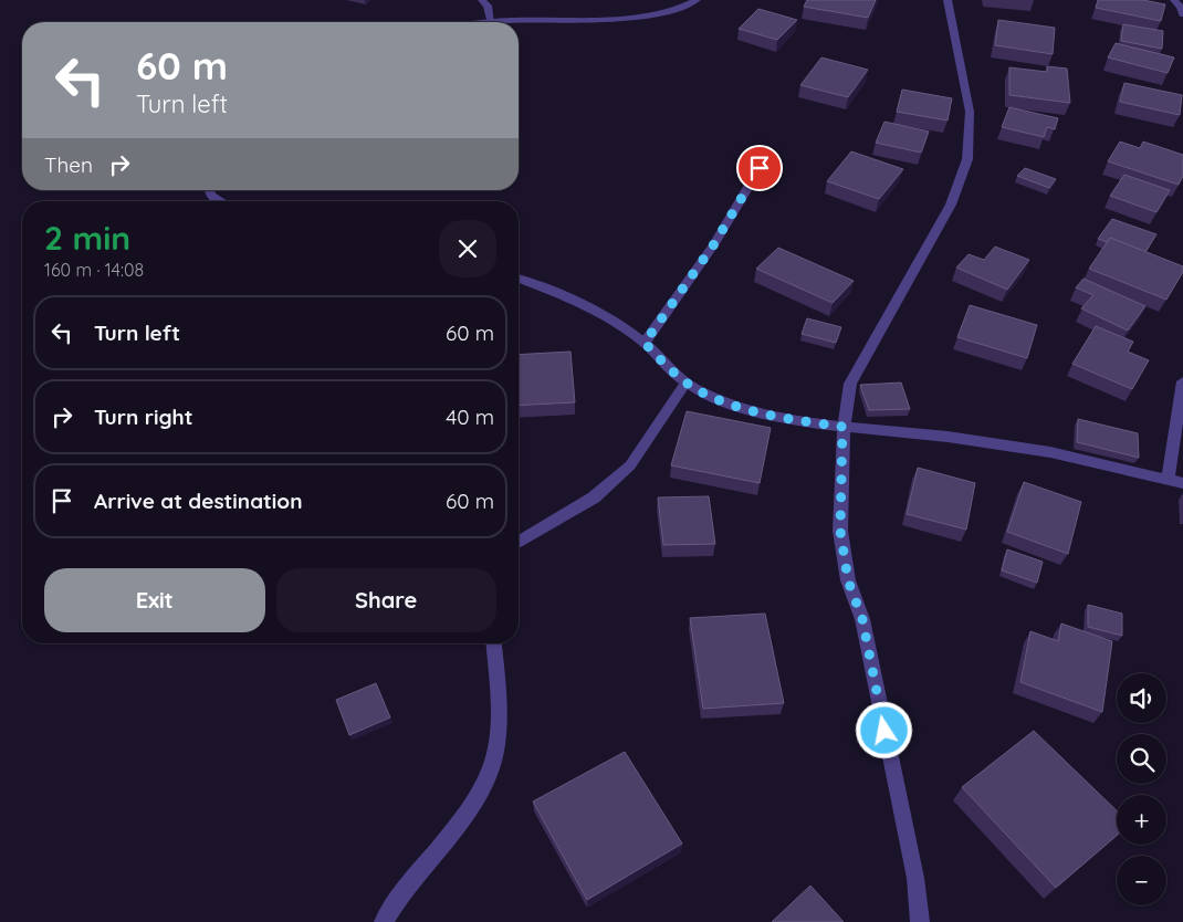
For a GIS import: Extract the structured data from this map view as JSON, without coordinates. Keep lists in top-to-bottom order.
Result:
{
  "page": {
    "turn": ["60 m", "Turn left"],
    "then": "Then",
    "heading": ["2 min", "160 m · 14:08"],
    "list": [
      {
        "name": "Turn left",
        "value": "60 m"
      },
      {
        "name": "Turn right",
        "value": "40 m"
      },
      {
        "name": "Arrive at destination",
        "value": "60 m"
      }
    ],
    "buttons": ["Exit", "Share"],
    "map_buttons": ["+", "−"]
  }
}
